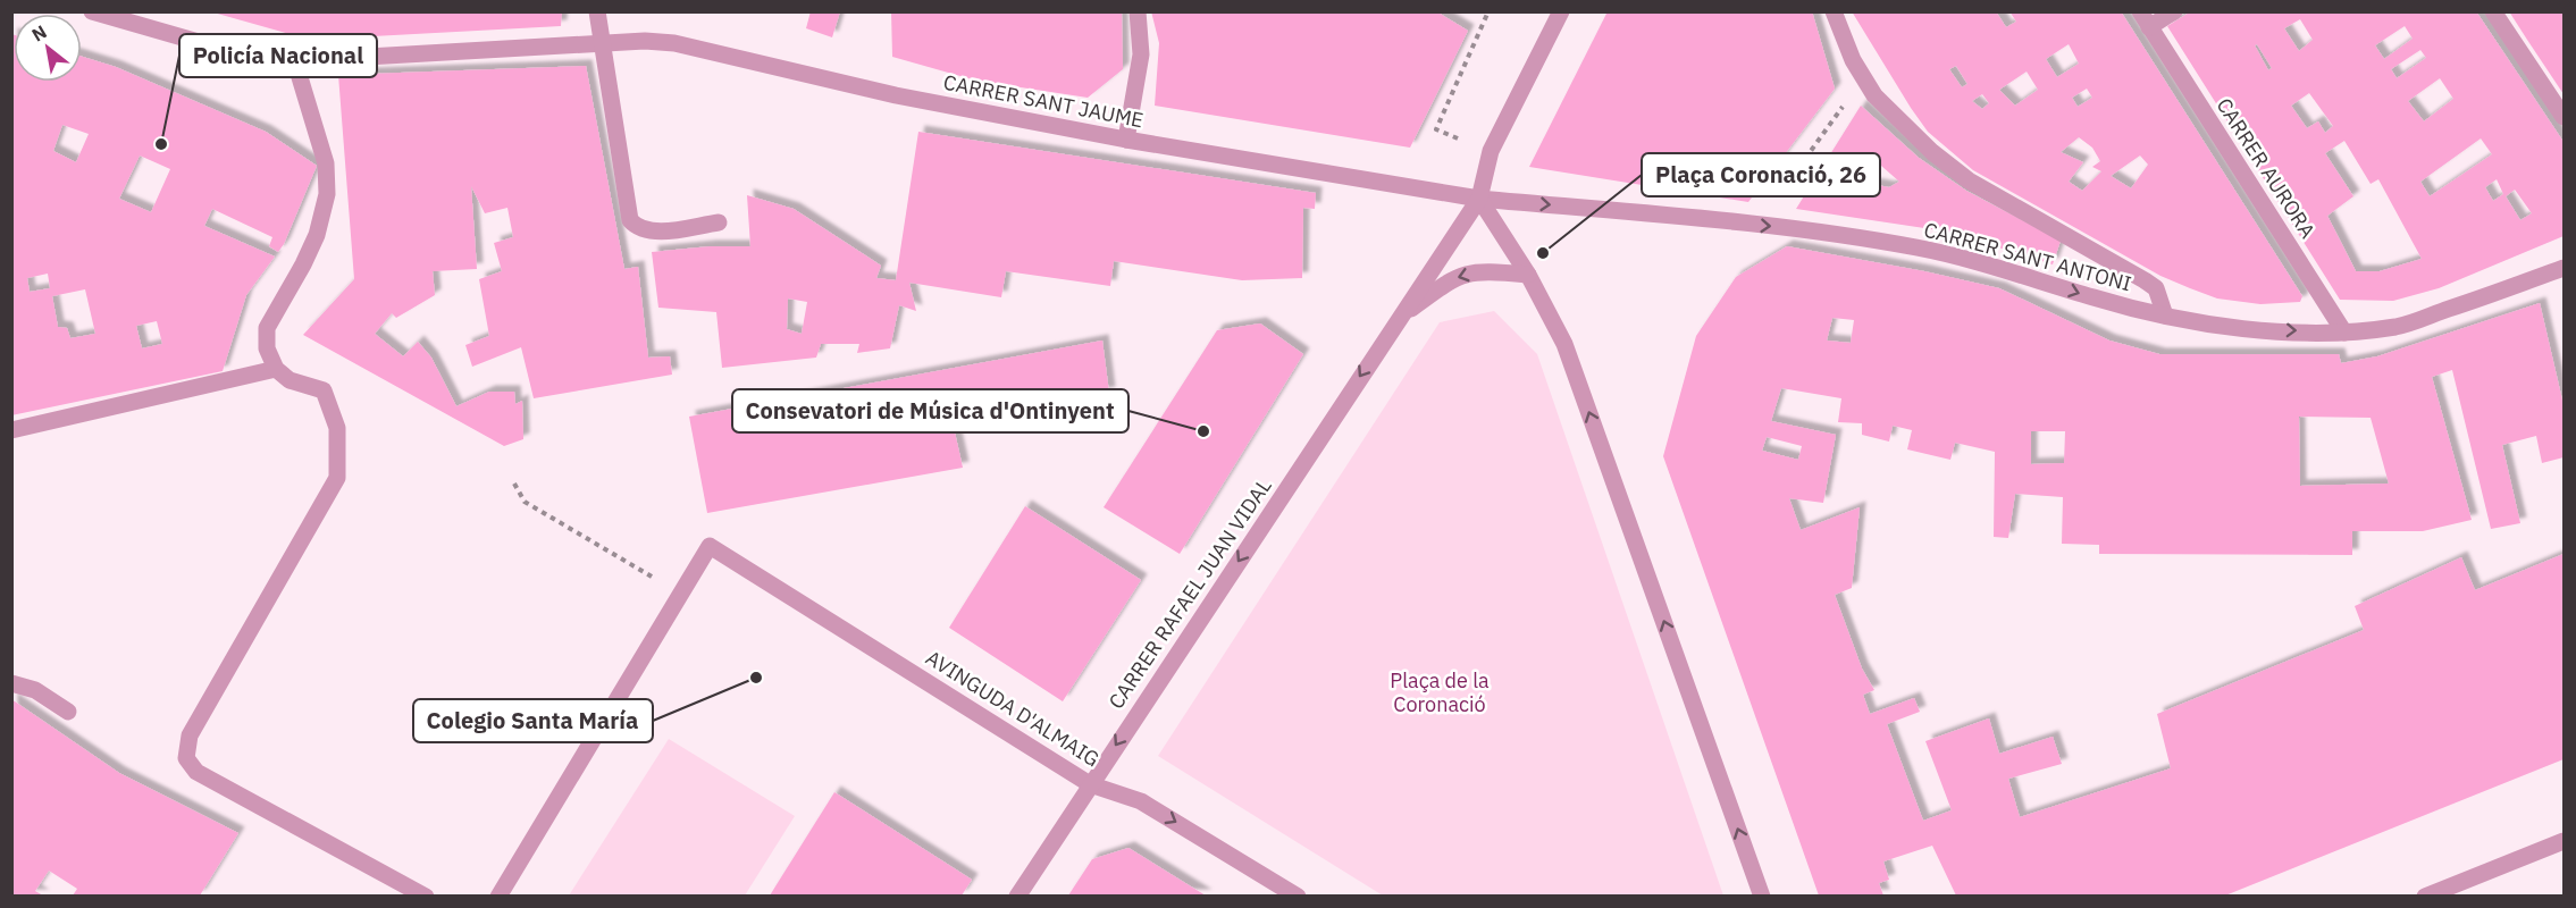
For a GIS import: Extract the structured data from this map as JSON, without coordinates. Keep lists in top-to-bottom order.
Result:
{
  "streets": {
    "street": [
      "CARRER SANT JAUME",
      "CARRER AURORA",
      "CARRER SANT ANTONI",
      "CARRER RAFAEL JUAN VIDAL",
      "AVINGUDA D'ALMAIG"
    ]
  },
  "crossings": [
    ["CARRER SANT JAUME", "CARRER SANT ANTONI"],
    ["CARRER SANT JAUME", "CARRER RAFAEL JUAN VIDAL"],
    ["CARRER AURORA", "CARRER SANT ANTONI"],
    ["CARRER SANT ANTONI", "CARRER RAFAEL JUAN VIDAL"],
    ["CARRER RAFAEL JUAN VIDAL", "AVINGUDA D'ALMAIG"]
  ],
  "one_way": ["CARRER SANT ANTONI", "CARRER RAFAEL JUAN VIDAL"],
  "parks": ["Plaça de la Coronació"],
  "places": [
    "Policía Nacional",
    "Plaça Coronació, 26",
    "Consevatori de Música d'Ontinyent",
    "Colegio Santa María"
  ],
  "north": "top left"
}
